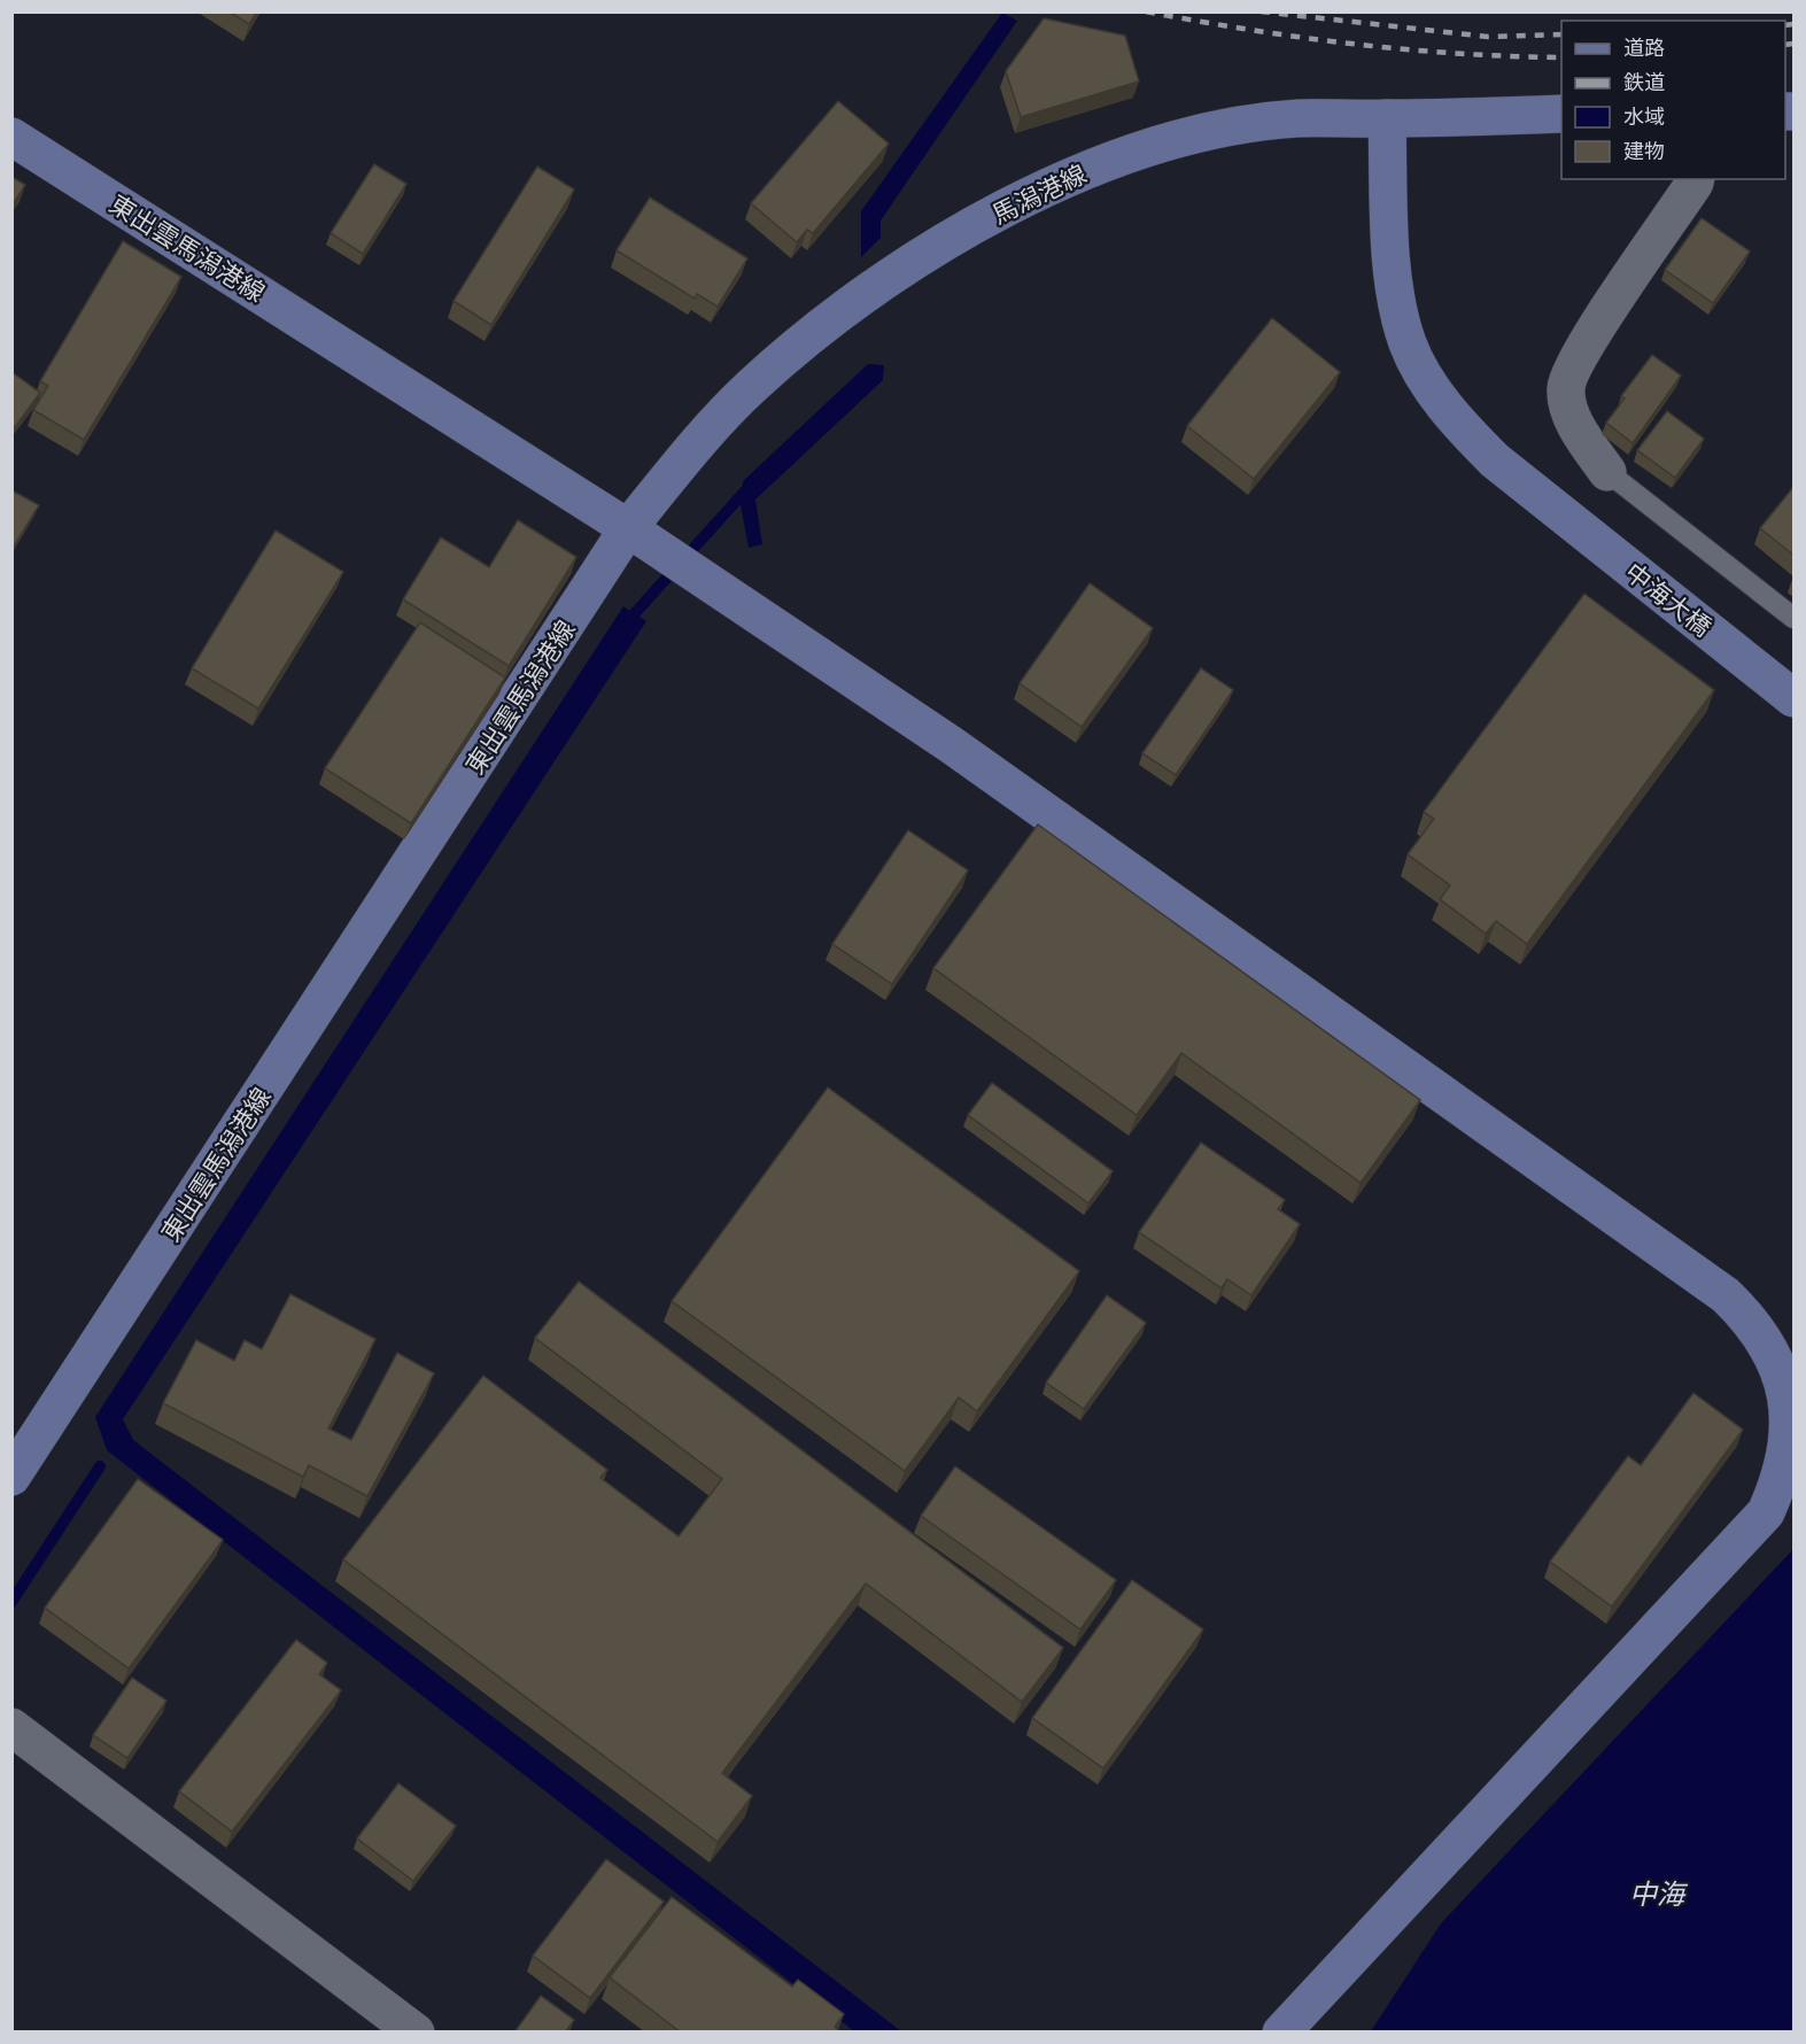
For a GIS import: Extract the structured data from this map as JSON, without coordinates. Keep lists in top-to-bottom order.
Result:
{
  "streets": {
    "street": ["馬潟港線", "東出雲馬潟港線", "中海大橋"]
  },
  "crossings": [
    ["馬潟港線", "東出雲馬潟港線"],
    ["馬潟港線", "中海大橋"]
  ],
  "water": ["中海"],
  "legend": [
    "道路",
    "鉄道",
    "水域",
    "建物"
  ]
}
